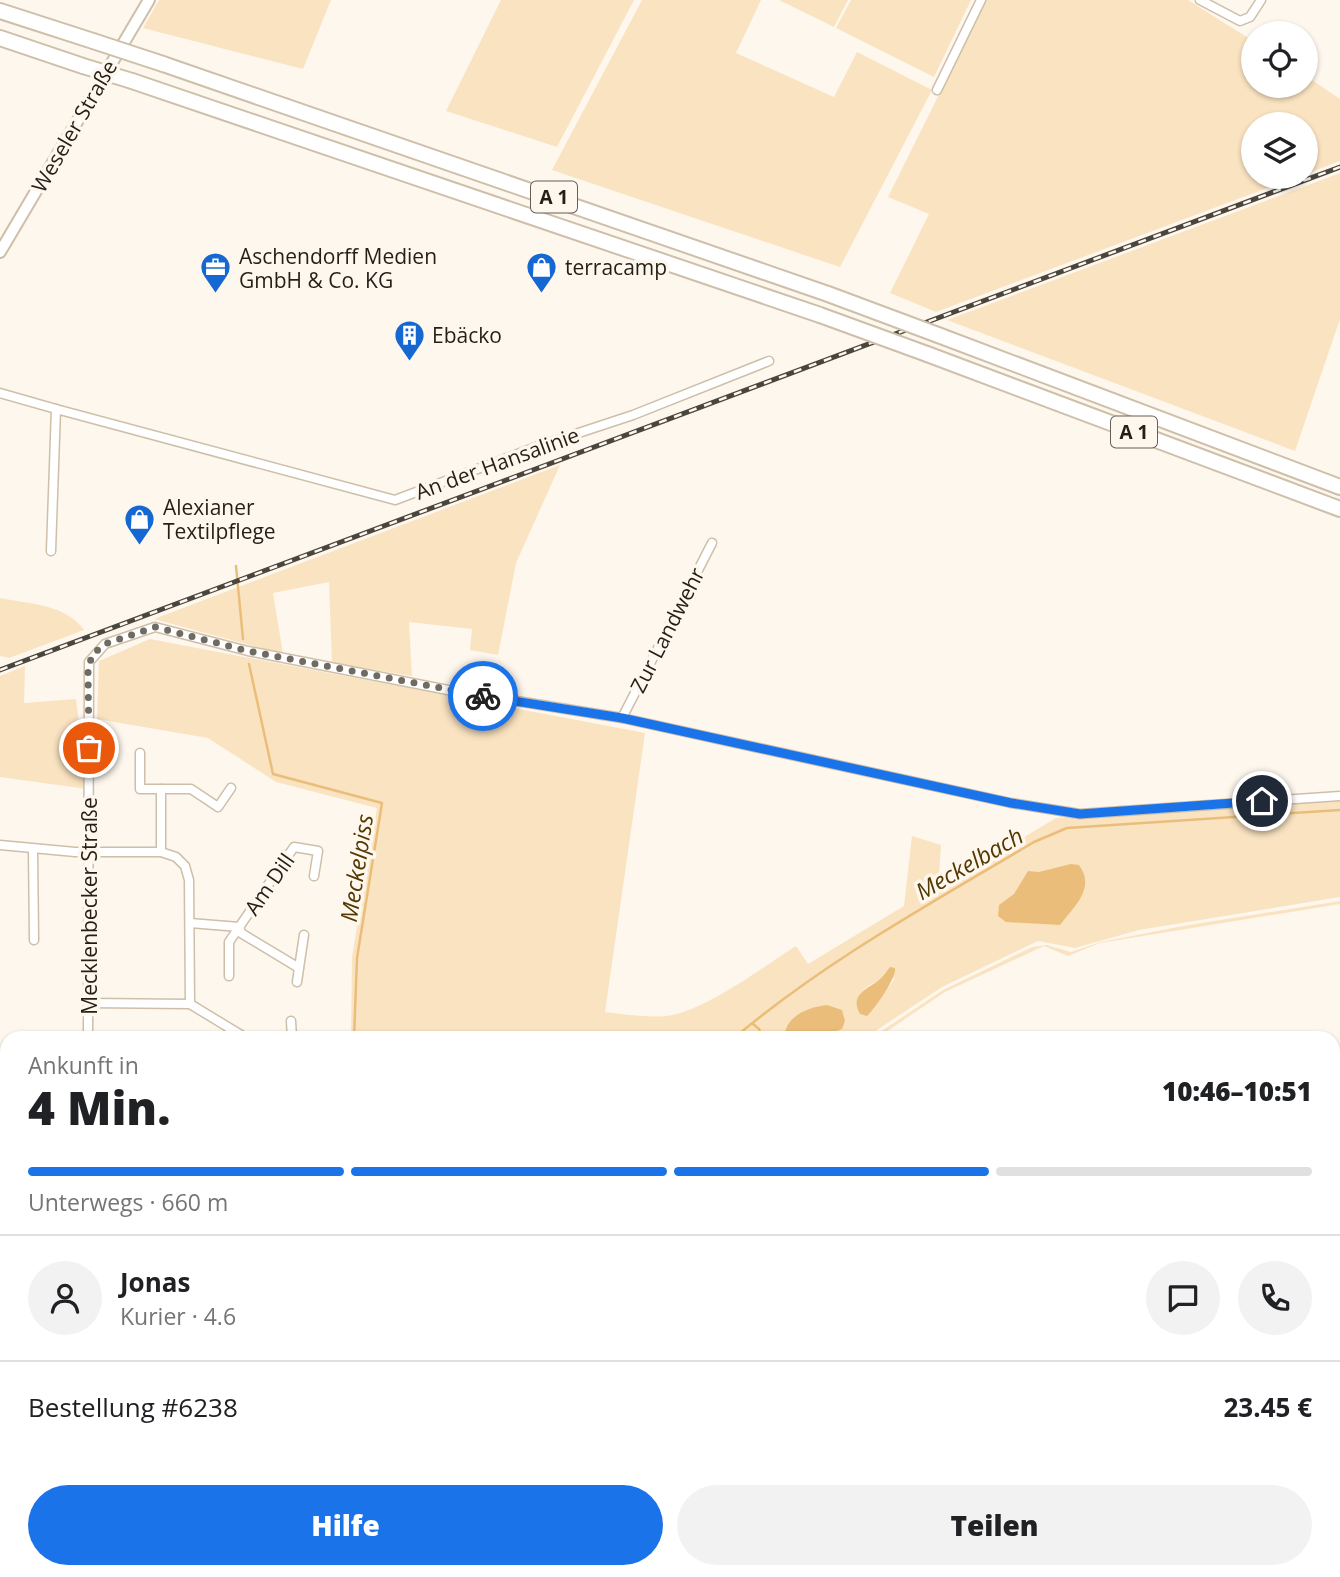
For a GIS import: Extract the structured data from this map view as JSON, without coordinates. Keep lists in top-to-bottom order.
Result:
{
  "streets": {
    "highway": ["A 1"],
    "main road": ["Weseler Straße"],
    "street": [
      "An der Hansalinie",
      "Zur Landwehr",
      "Am Dill",
      "Mecklenbecker Straße"
    ]
  },
  "crossings": [
    ["Zur Landwehr", "Mecklenbecker Straße"]
  ],
  "water": ["Meckelbach", "Meckelpiss"],
  "places": {
    "shop": ["terracamp", "Alexianer Textilpflege"],
    "office": ["Aschendorff Medien GmbH & Co. KG"],
    "building": ["Ebäcko"]
  },
  "page": {
    "heading": ["4 Min.", "Ankunft in", "10:46–10:51"],
    "panel": [
      "Jonas",
      "Kurier · 4.6",
      "Bestellung #6238",
      "23.45 €"
    ],
    "bar": "Unterwegs · 660 m",
    "buttons": ["Hilfe", "Teilen"]
  }
}
